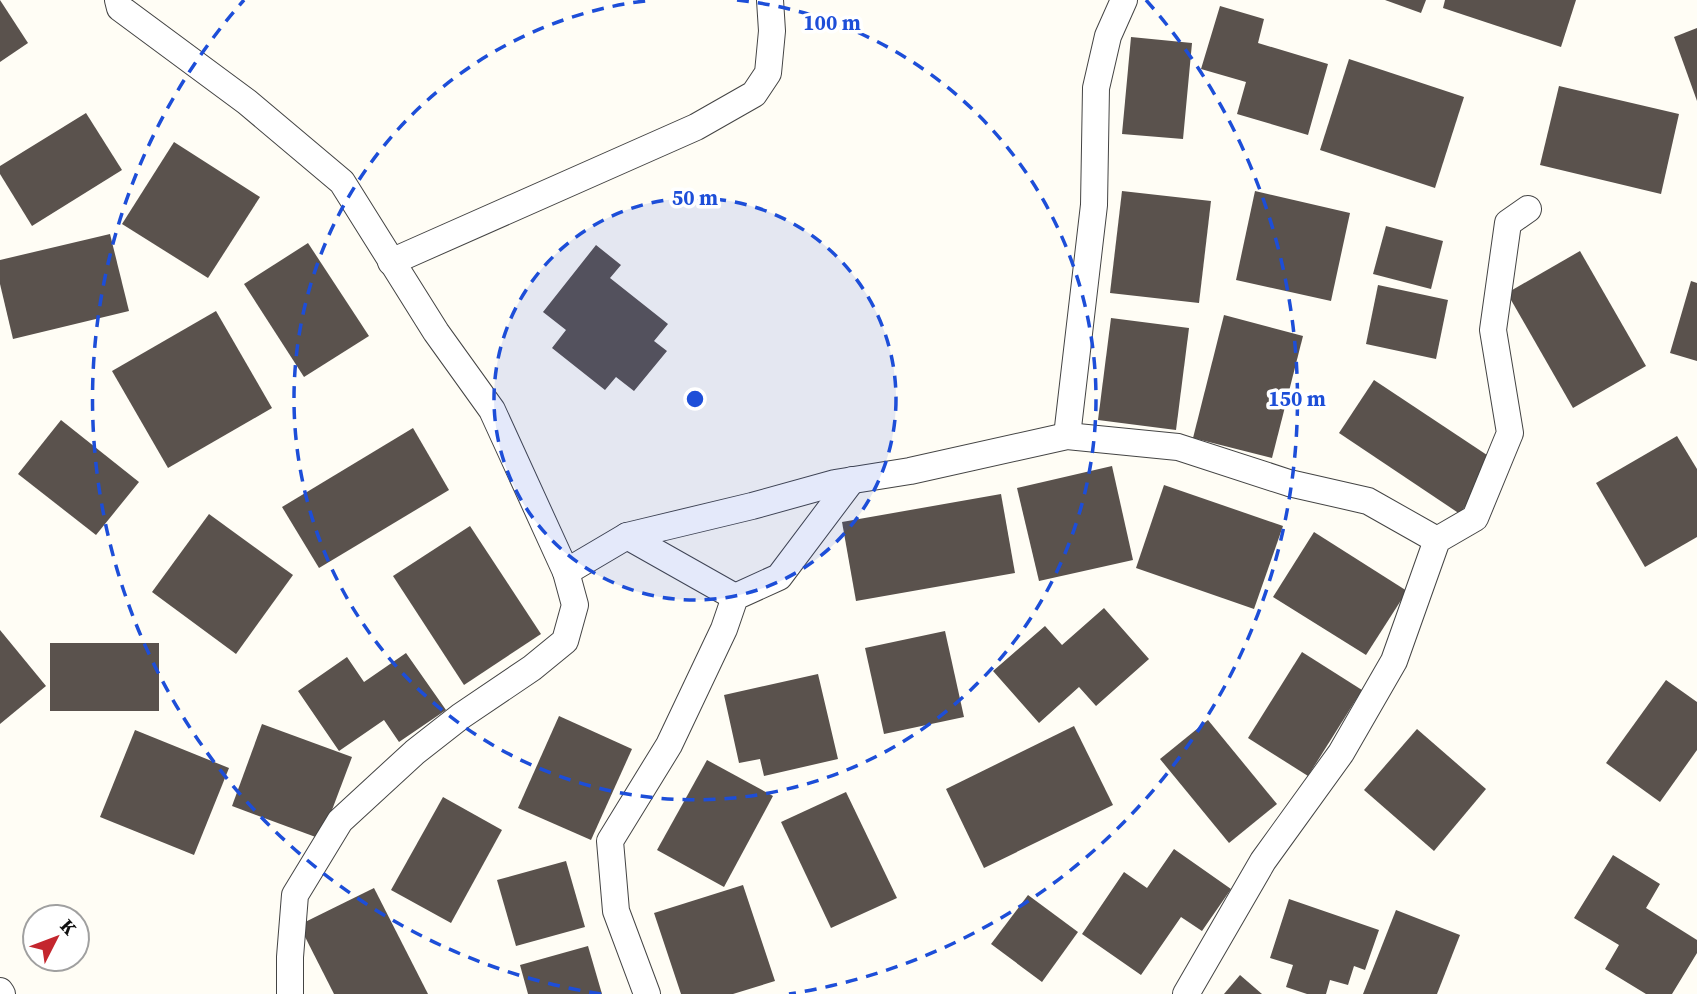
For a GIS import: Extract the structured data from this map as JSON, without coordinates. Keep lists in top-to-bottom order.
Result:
{
  "north": "top right",
  "rings": ["100 m", "50 m", "150 m"]
}
